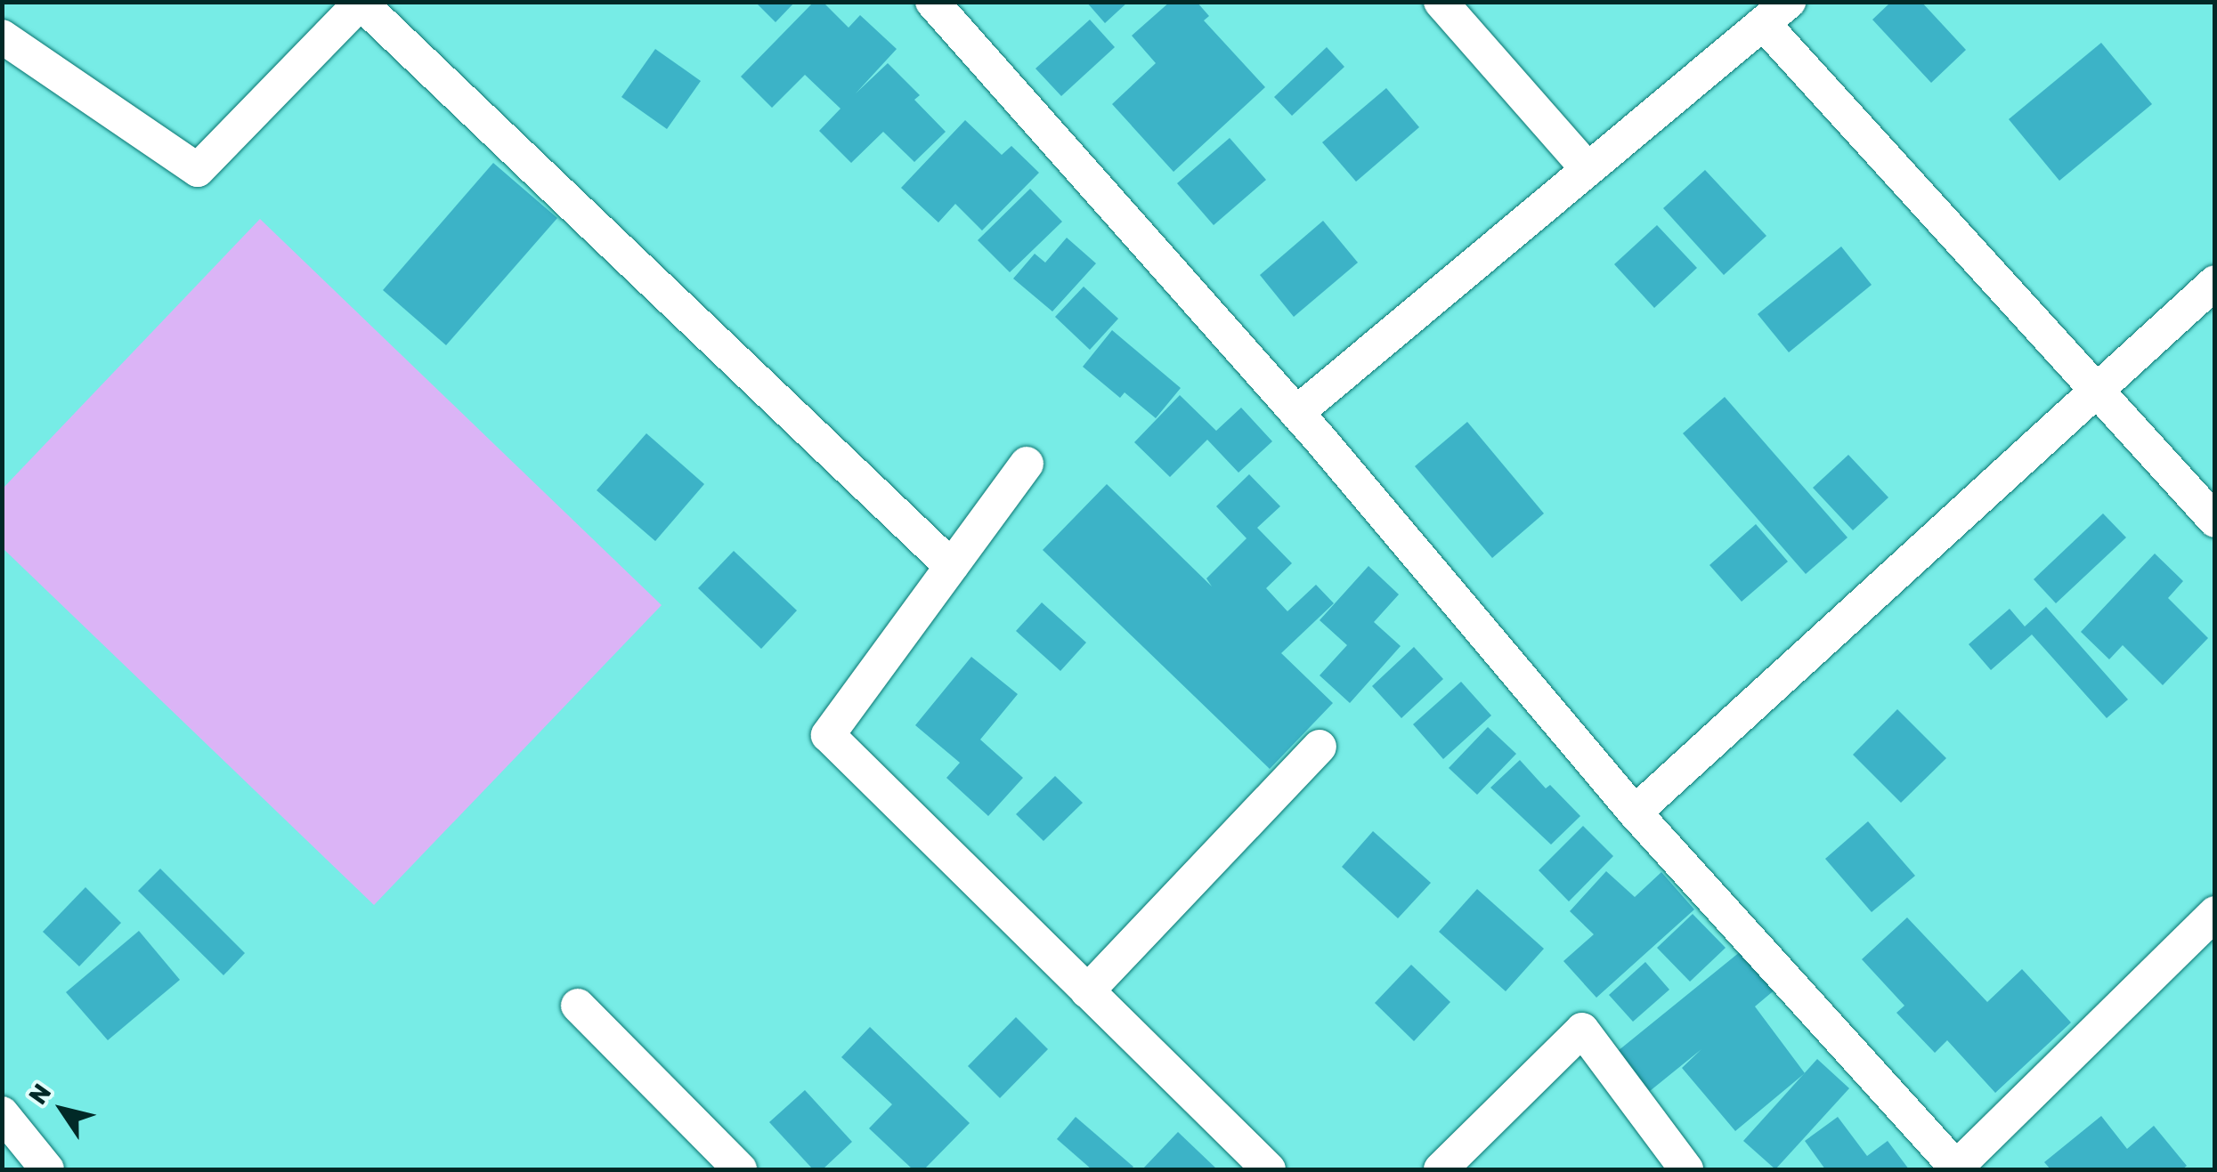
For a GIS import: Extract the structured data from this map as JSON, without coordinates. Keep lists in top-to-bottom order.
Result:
{
  "north": "top left"
}
